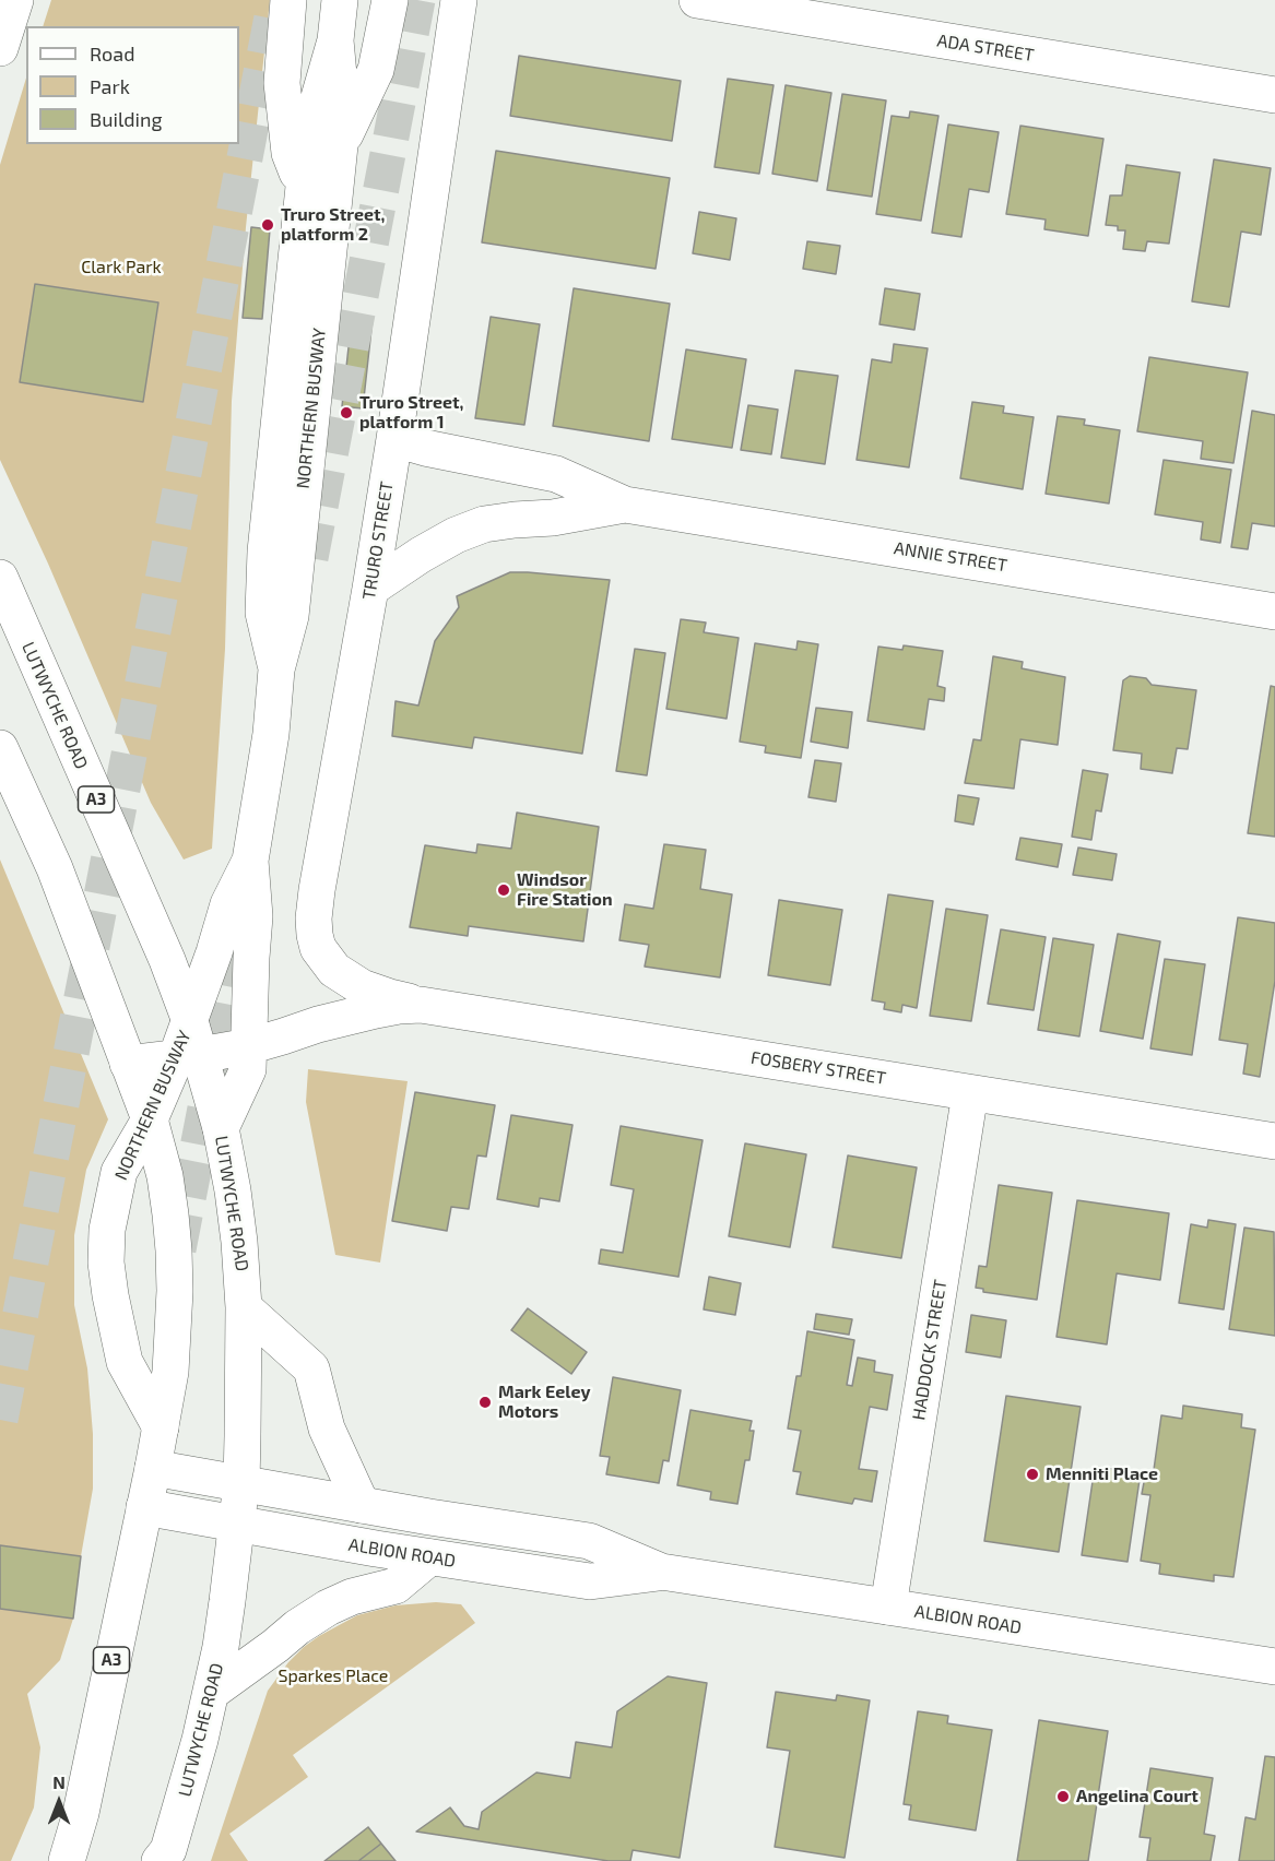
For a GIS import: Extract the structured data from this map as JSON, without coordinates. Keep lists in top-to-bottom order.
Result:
{
  "streets": {
    "main road": [
      "ADA STREET",
      "NORTHERN BUSWAY",
      "TRURO STREET",
      "ANNIE STREET",
      "LUTWYCHE ROAD",
      "A3",
      "FOSBERY STREET",
      "HADDOCK STREET",
      "ALBION ROAD"
    ]
  },
  "crossings": [
    ["NORTHERN BUSWAY", "LUTWYCHE ROAD"],
    ["NORTHERN BUSWAY", "A3"],
    ["NORTHERN BUSWAY", "FOSBERY STREET"],
    ["TRURO STREET", "ANNIE STREET"],
    ["TRURO STREET", "FOSBERY STREET"],
    ["LUTWYCHE ROAD", "FOSBERY STREET"],
    ["LUTWYCHE ROAD", "ALBION ROAD"],
    ["A3", "FOSBERY STREET"],
    ["A3", "ALBION ROAD"],
    ["FOSBERY STREET", "HADDOCK STREET"],
    ["HADDOCK STREET", "ALBION ROAD"]
  ],
  "parks": ["Clark Park", "Sparkes Place"],
  "places": [
    "Truro Street, platform 2",
    "Truro Street, platform 1",
    "Windsor Fire Station",
    "Mark Eeley Motors",
    "Menniti Place",
    "Angelina Court"
  ],
  "legend": ["Road", "Park", "Building"],
  "north": "top"
}
